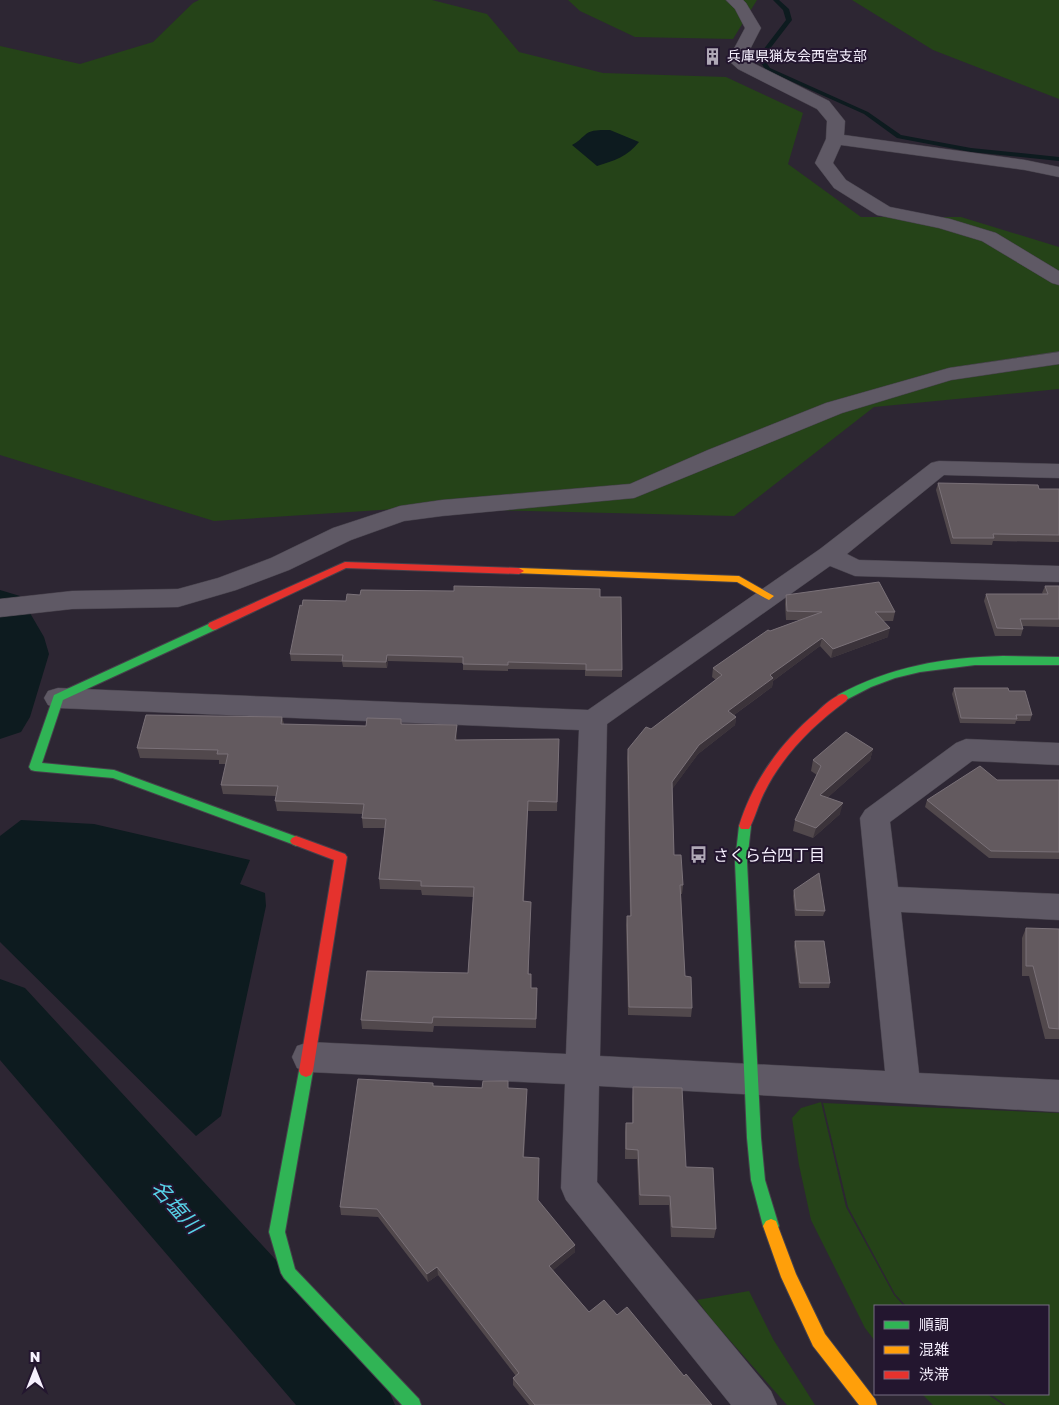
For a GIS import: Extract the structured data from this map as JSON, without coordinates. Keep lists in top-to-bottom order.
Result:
{
  "water": ["名塩川"],
  "places": {
    "building": ["兵庫県猟友会西宮支部"],
    "bus stop": ["さくら台四丁目"]
  },
  "legend": ["順調", "混雑", "渋滞"],
  "north": "top"
}
